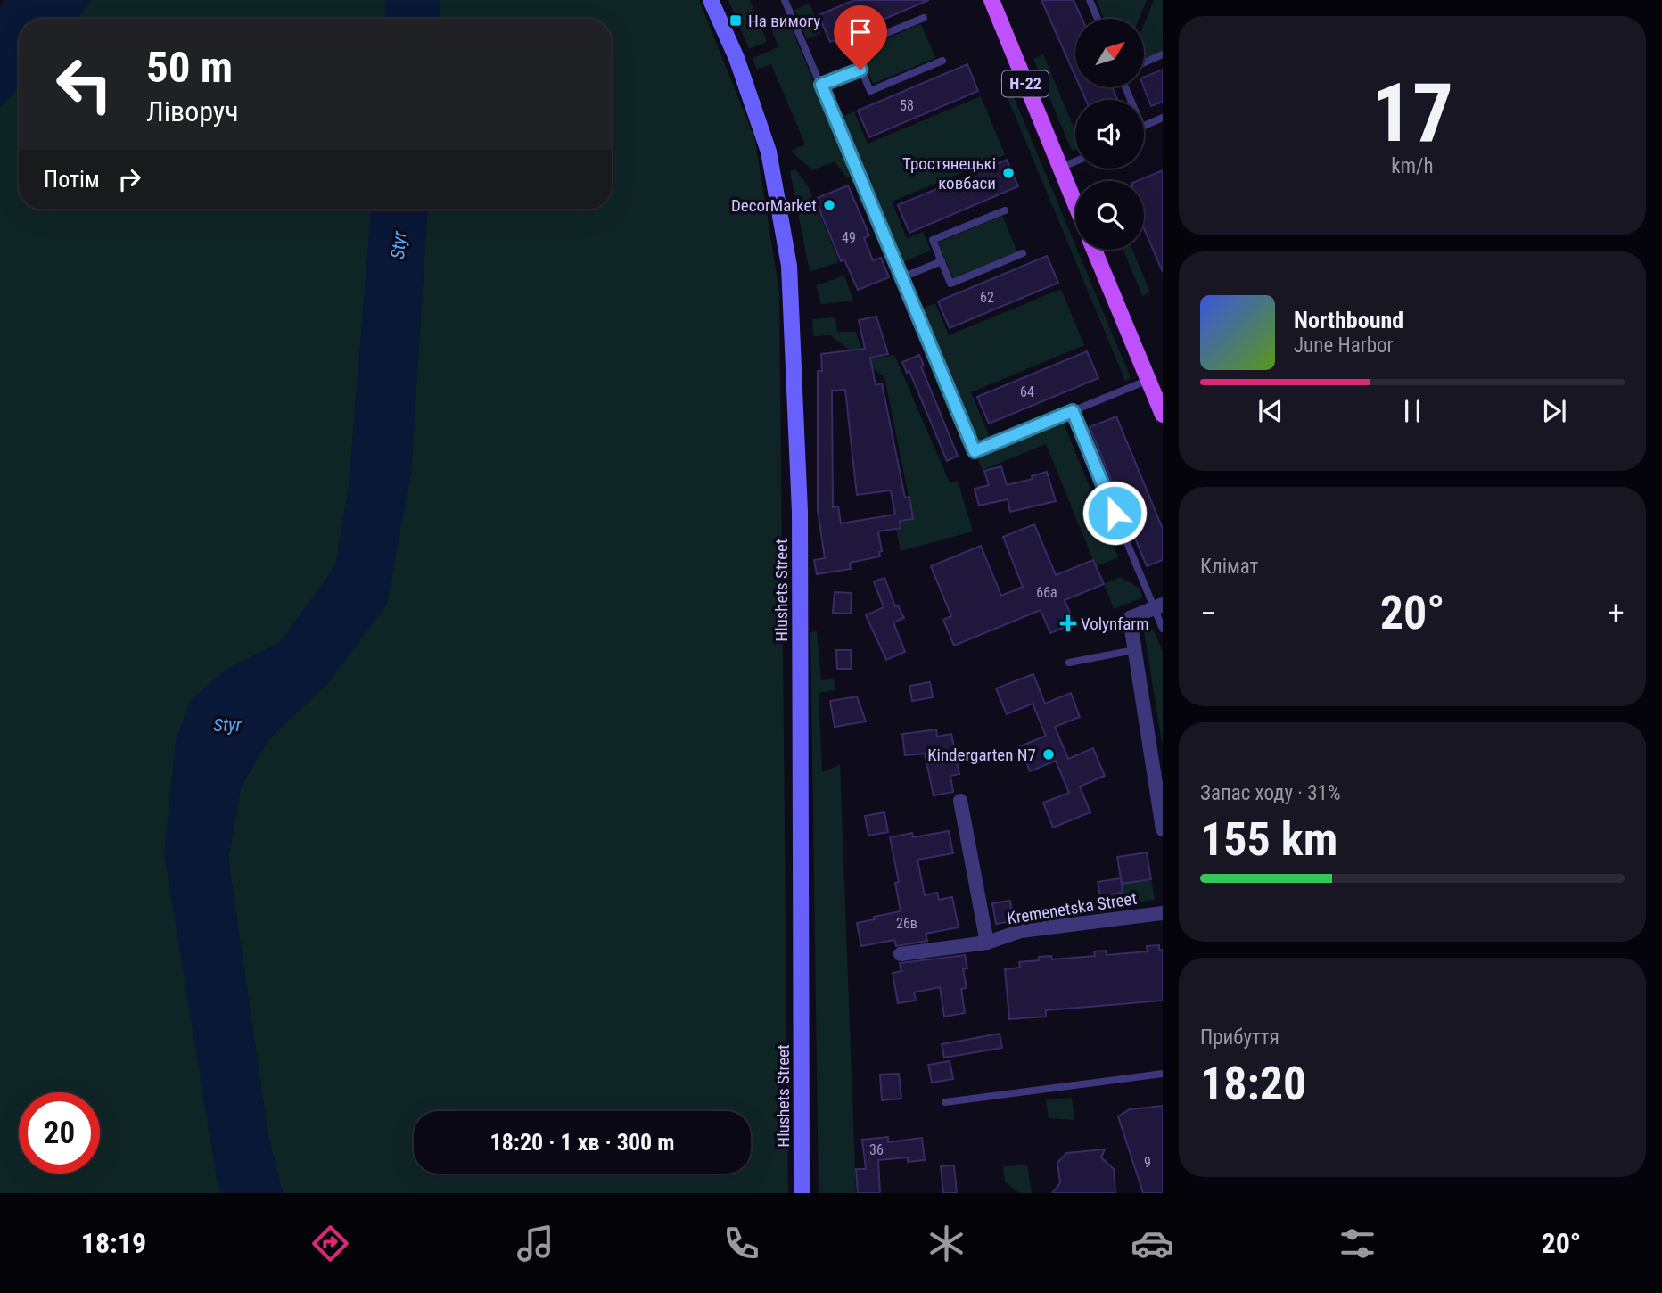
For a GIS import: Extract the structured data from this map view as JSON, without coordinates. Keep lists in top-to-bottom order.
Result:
{
  "streets": {
    "main road": ["Н-22"],
    "street": ["Hlushets Street", "Kremenetska Street"]
  },
  "water": ["Styr"],
  "places": {
    "transit": ["На вимогу"],
    "other": ["Тростянецькі ковбаси", "DecorMarket", "Kindergarten N7"],
    "health": ["Volynfarm"]
  },
  "house_numbers": [
    "58",
    "49",
    "62",
    "64",
    "66а",
    "26в",
    "36",
    "9"
  ],
  "north": "top right",
  "page": {
    "tile": [
      ["17", "km/h"],
      "Клімат",
      ["Запас ходу · 31%", "155 km"],
      ["Прибуття", "18:20"]
    ],
    "turn": ["50 m", "Ліворуч"],
    "then": "Потім",
    "song": ["Northbound", "June Harbor"],
    "heat": ["−", "20°", "+"],
    "limit": "20",
    "trip": "18:20 · 1 хв · 300 m",
    "tabs": ["18:19", "20°"]
  }
}
